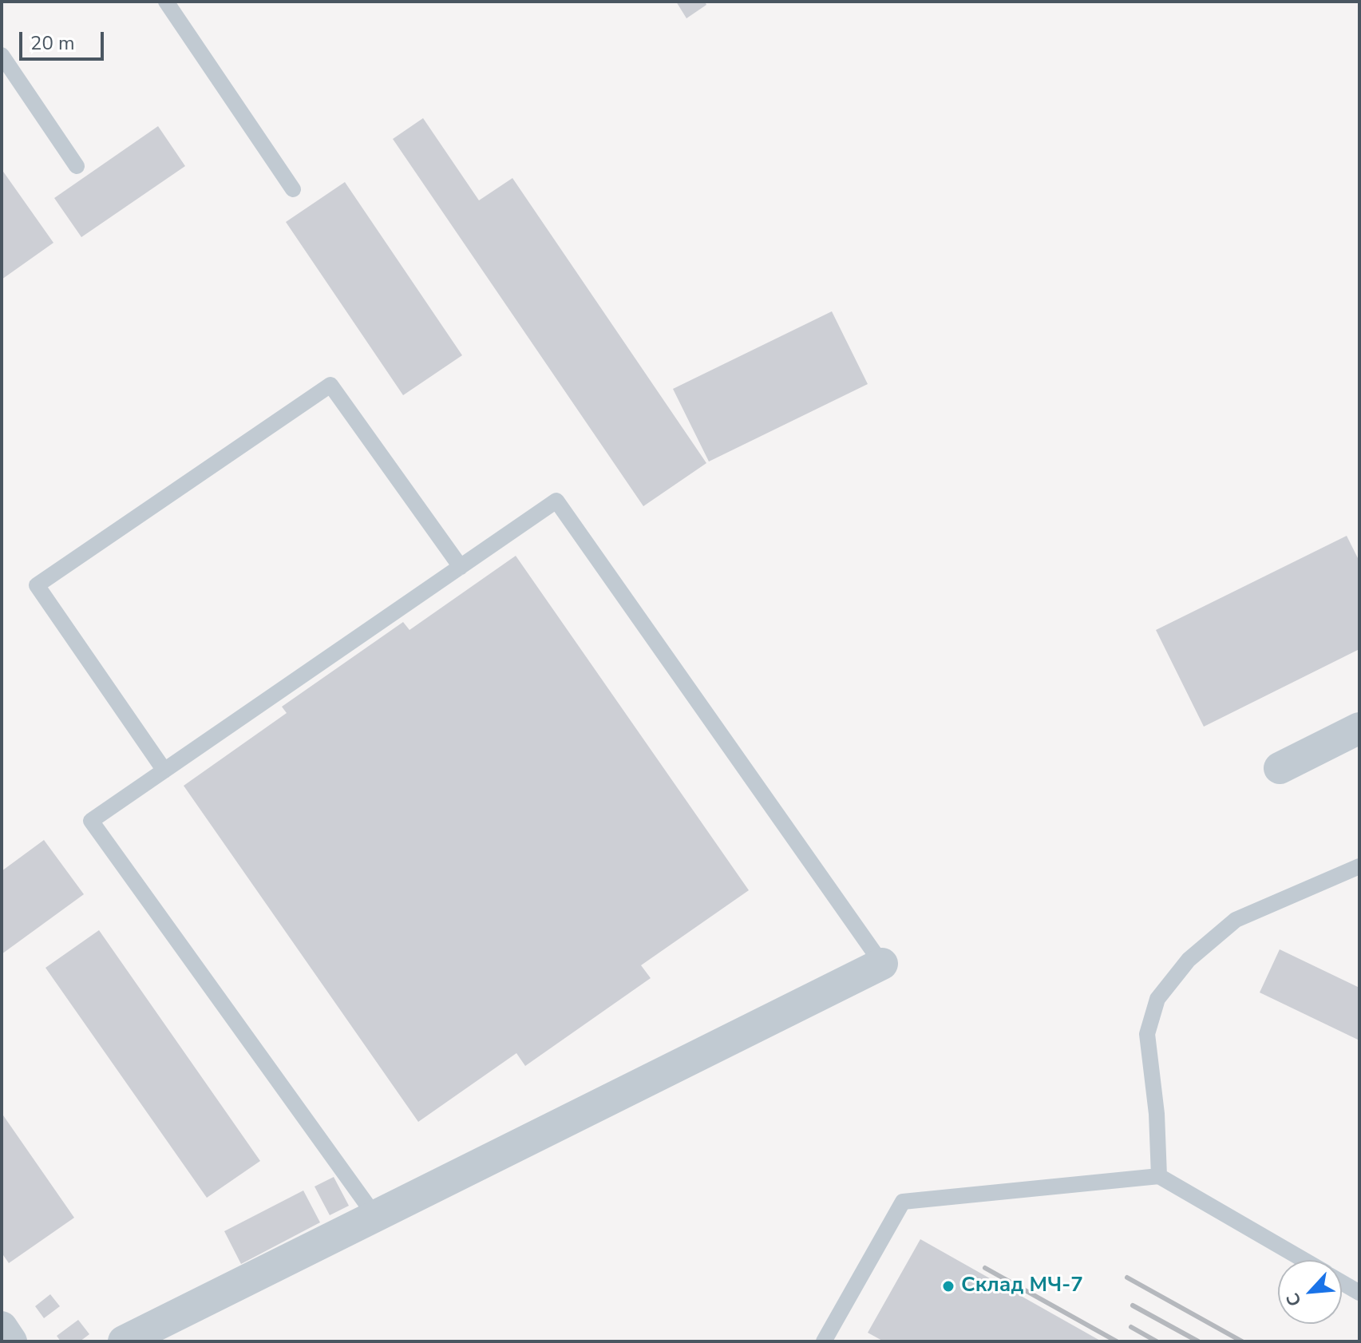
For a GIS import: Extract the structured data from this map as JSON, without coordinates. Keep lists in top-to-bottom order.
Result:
{
  "places": ["Склад МЧ-7"],
  "scale_bar": "20 m",
  "north": "bottom left"
}
